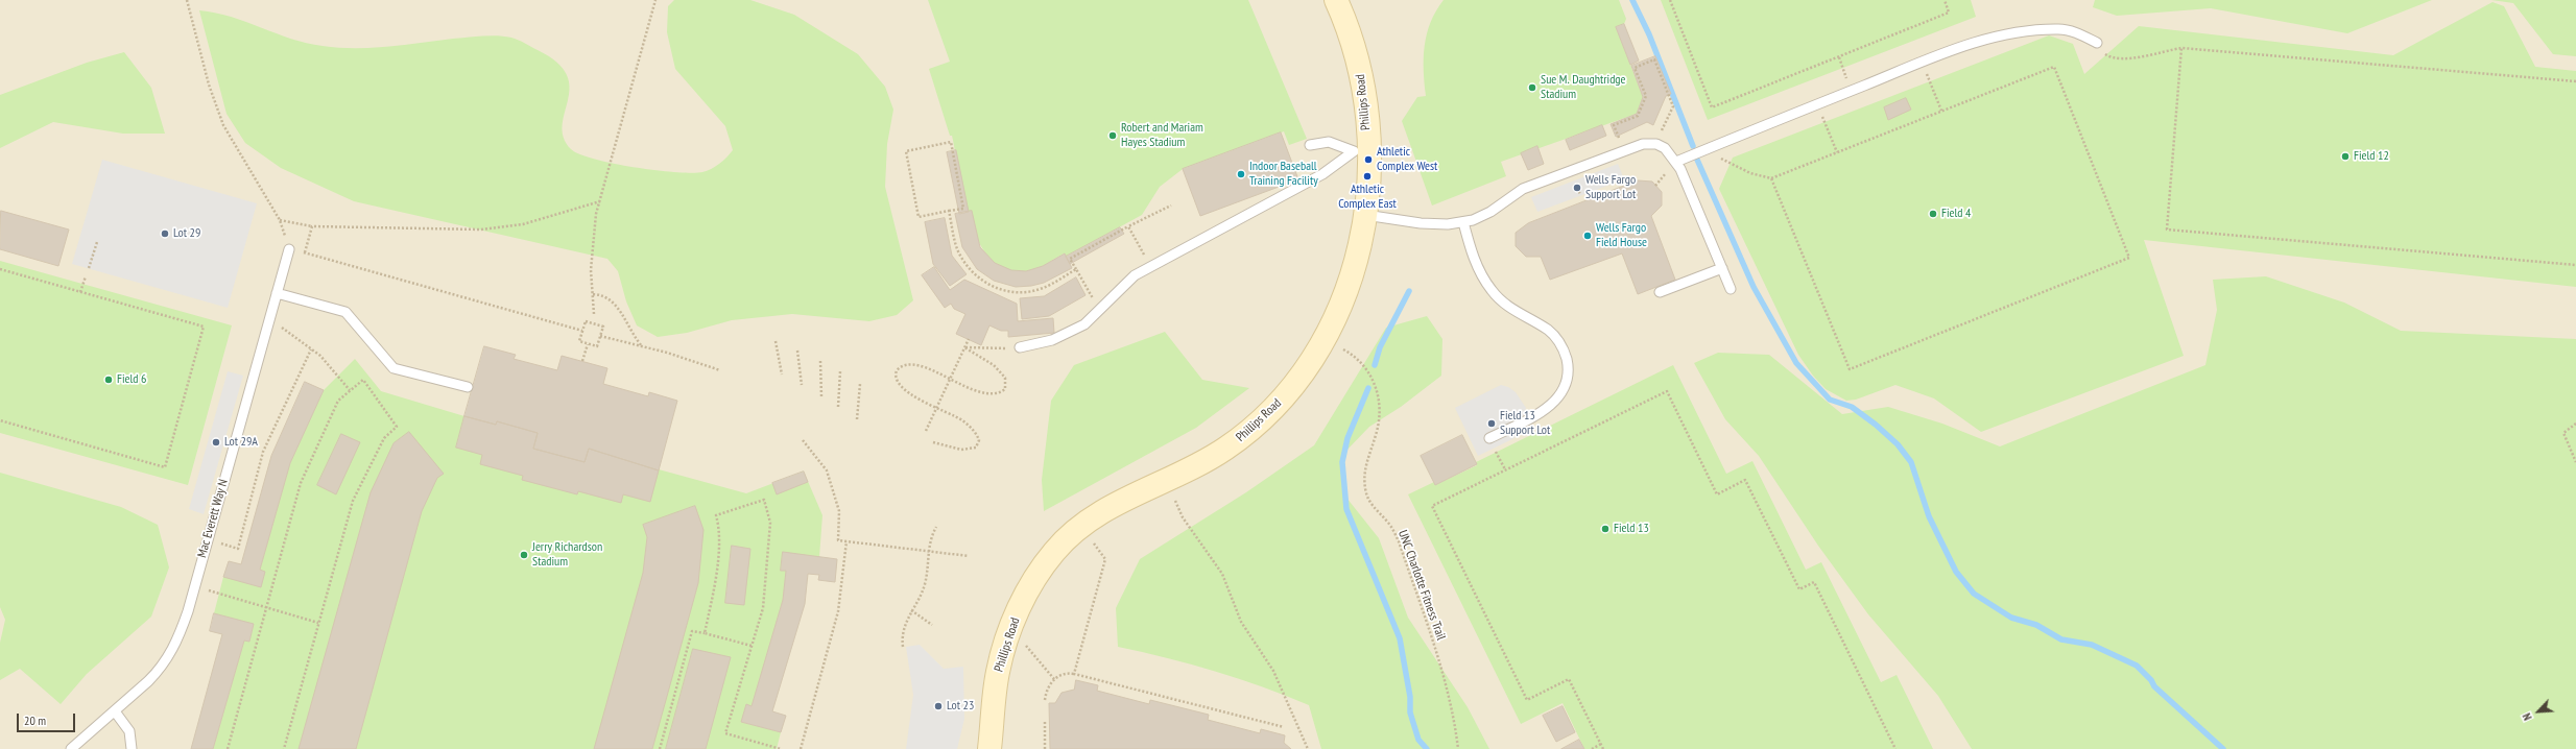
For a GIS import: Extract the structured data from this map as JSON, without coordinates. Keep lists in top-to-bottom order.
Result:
{
  "streets": {
    "street": ["Phillips Road"],
    "lane": ["Mac Everett Way N"],
    "path": ["UNC Charlotte Fitness Trail"]
  },
  "places": [
    "Sue M. Daughtridge Stadium",
    "Robert and Mariam Hayes Stadium",
    "Field 12",
    "Athletic Complex West",
    "Indoor Baseball Training Facility",
    "Athletic Complex East",
    "Wells Fargo Support Lot",
    "Field 4",
    "Lot 29",
    "Wells Fargo Field House",
    "Field 6",
    "Field 13 Support Lot",
    "Lot 29A",
    "Field 13",
    "Jerry Richardson Stadium",
    "Lot 23"
  ],
  "scale_bar": "20 m",
  "north": "bottom left"
}
